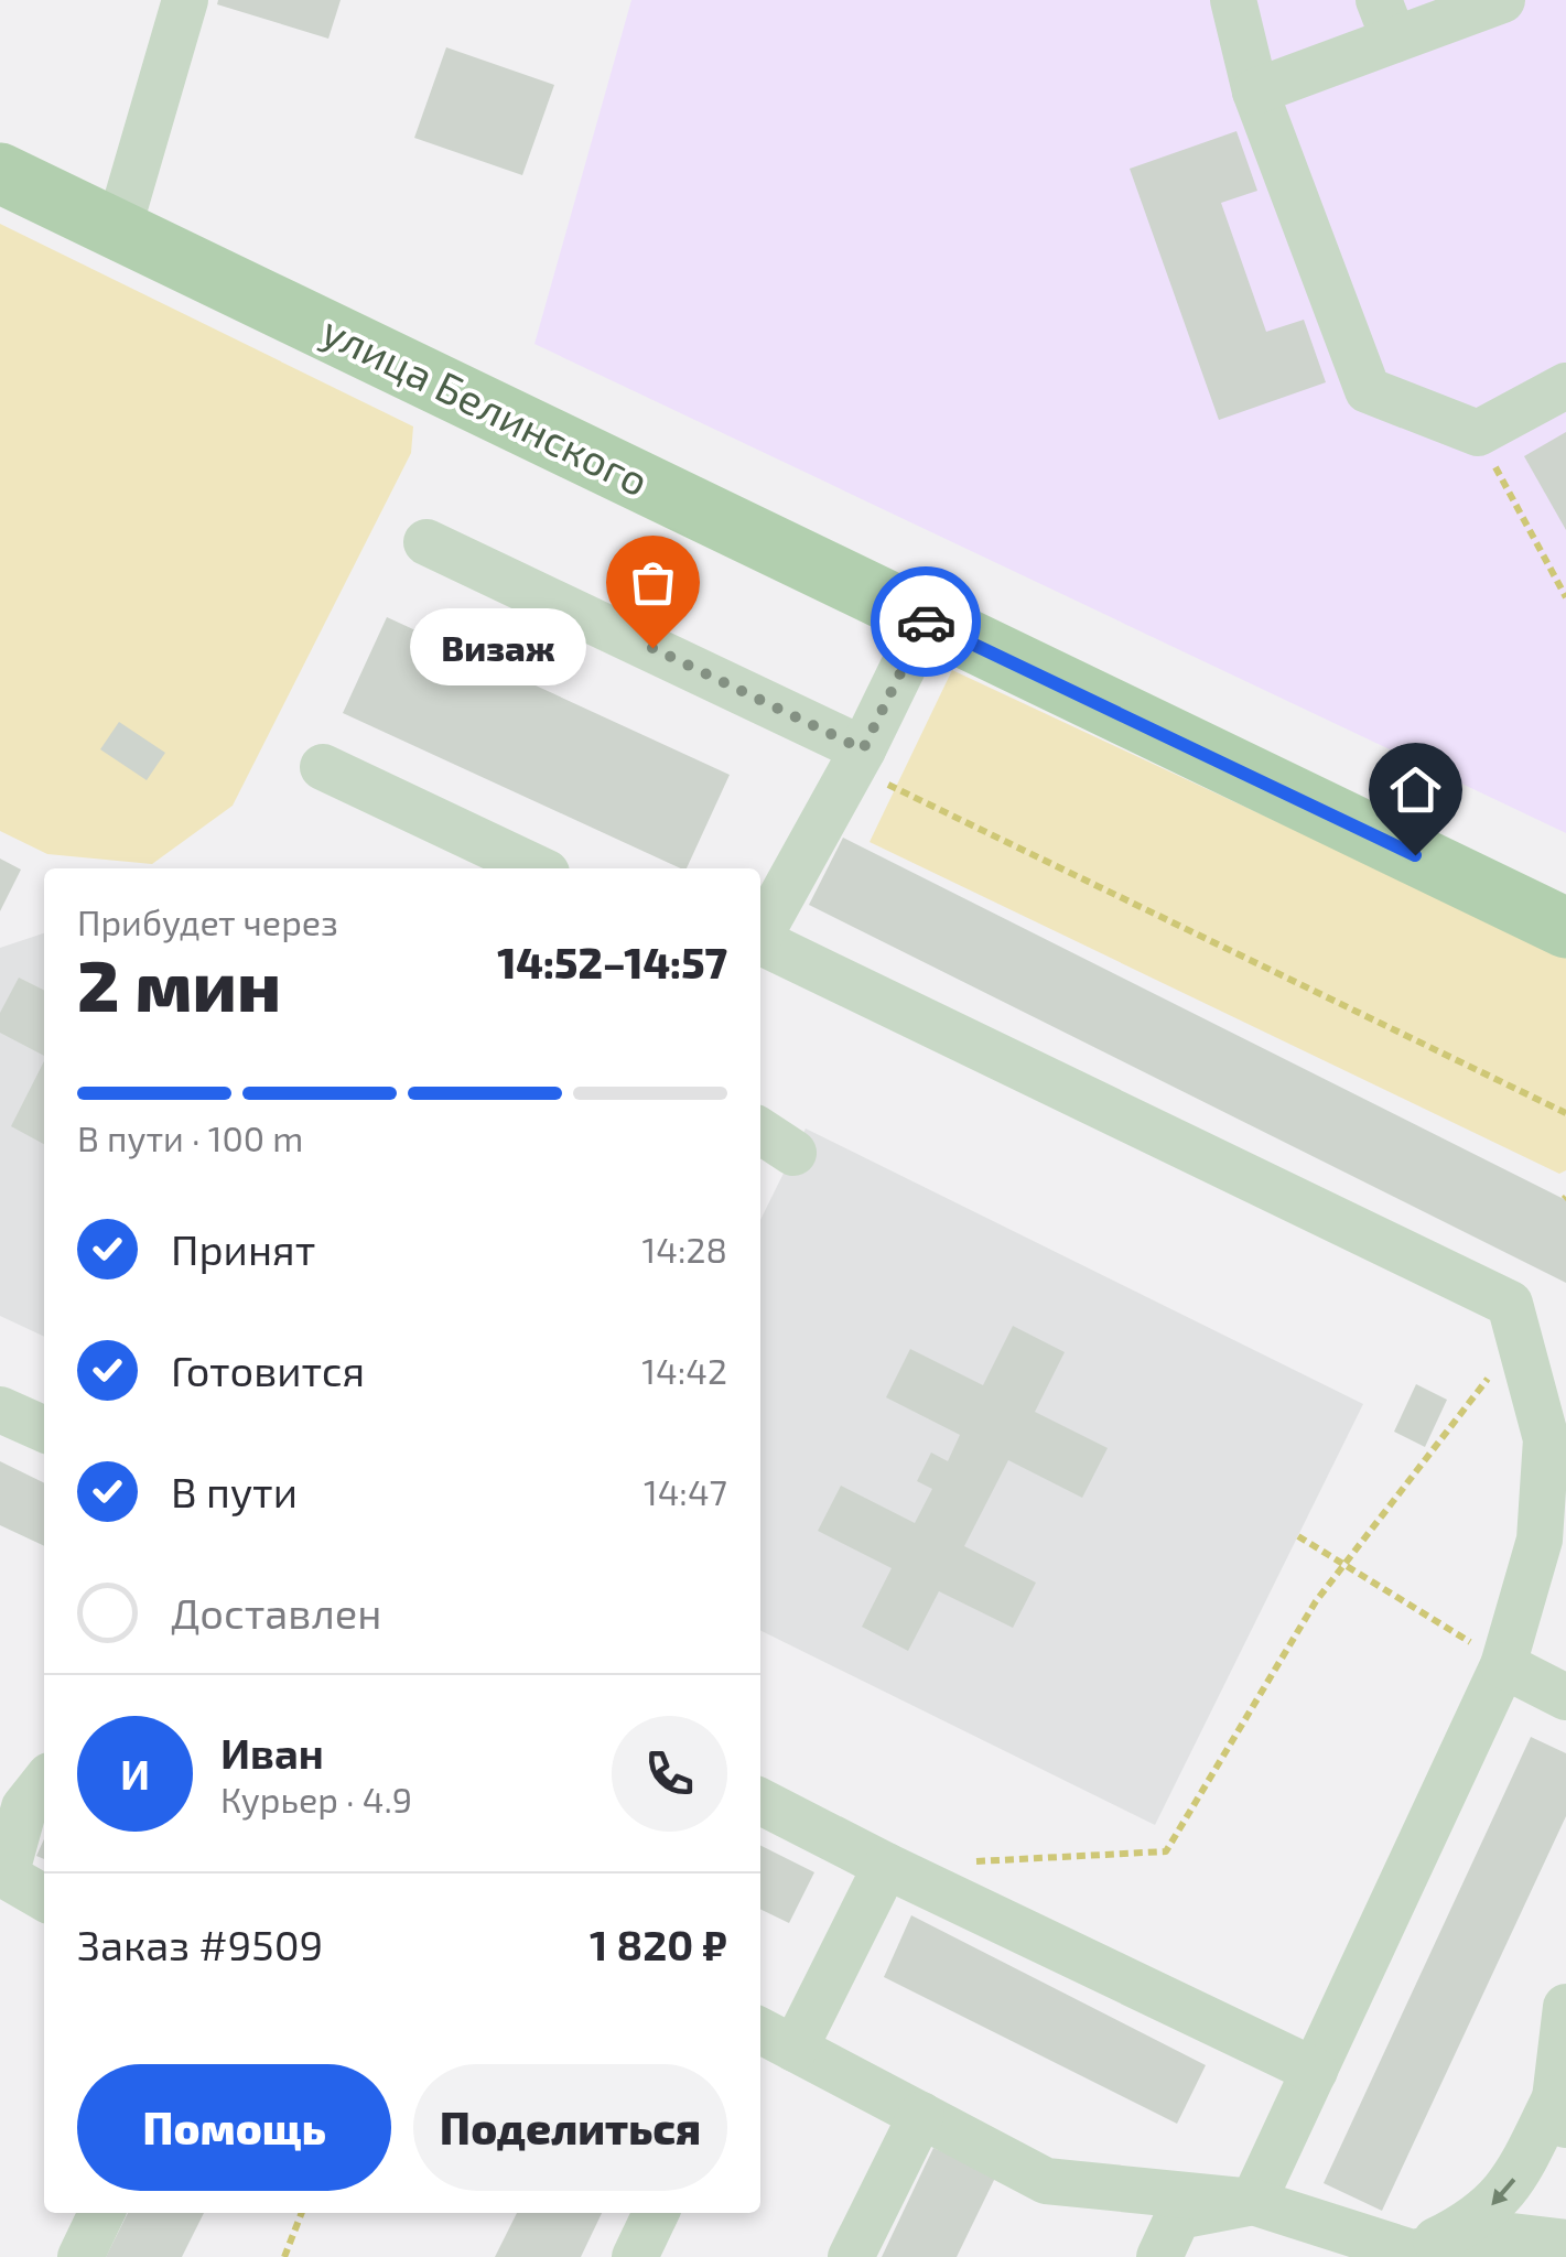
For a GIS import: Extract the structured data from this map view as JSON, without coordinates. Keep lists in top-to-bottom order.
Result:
{
  "streets": {
    "main road": ["улица Белинского"]
  },
  "places": ["Визаж"],
  "page": {
    "bubble": "Визаж",
    "heading": ["2 мин", "Прибудет через", "14:52–14:57"],
    "panel": [
      "Иван",
      "Курьер · 4.9",
      "Заказ #9509",
      "1 820 ₽"
    ],
    "bar": "В пути · 100 m",
    "list": [
      ["Принят", "14:28"],
      ["Готовится", "14:42"],
      ["В пути", "14:47"],
      "Доставлен"
    ],
    "round": "И",
    "buttons": ["Помощь", "Поделиться"]
  }
}
